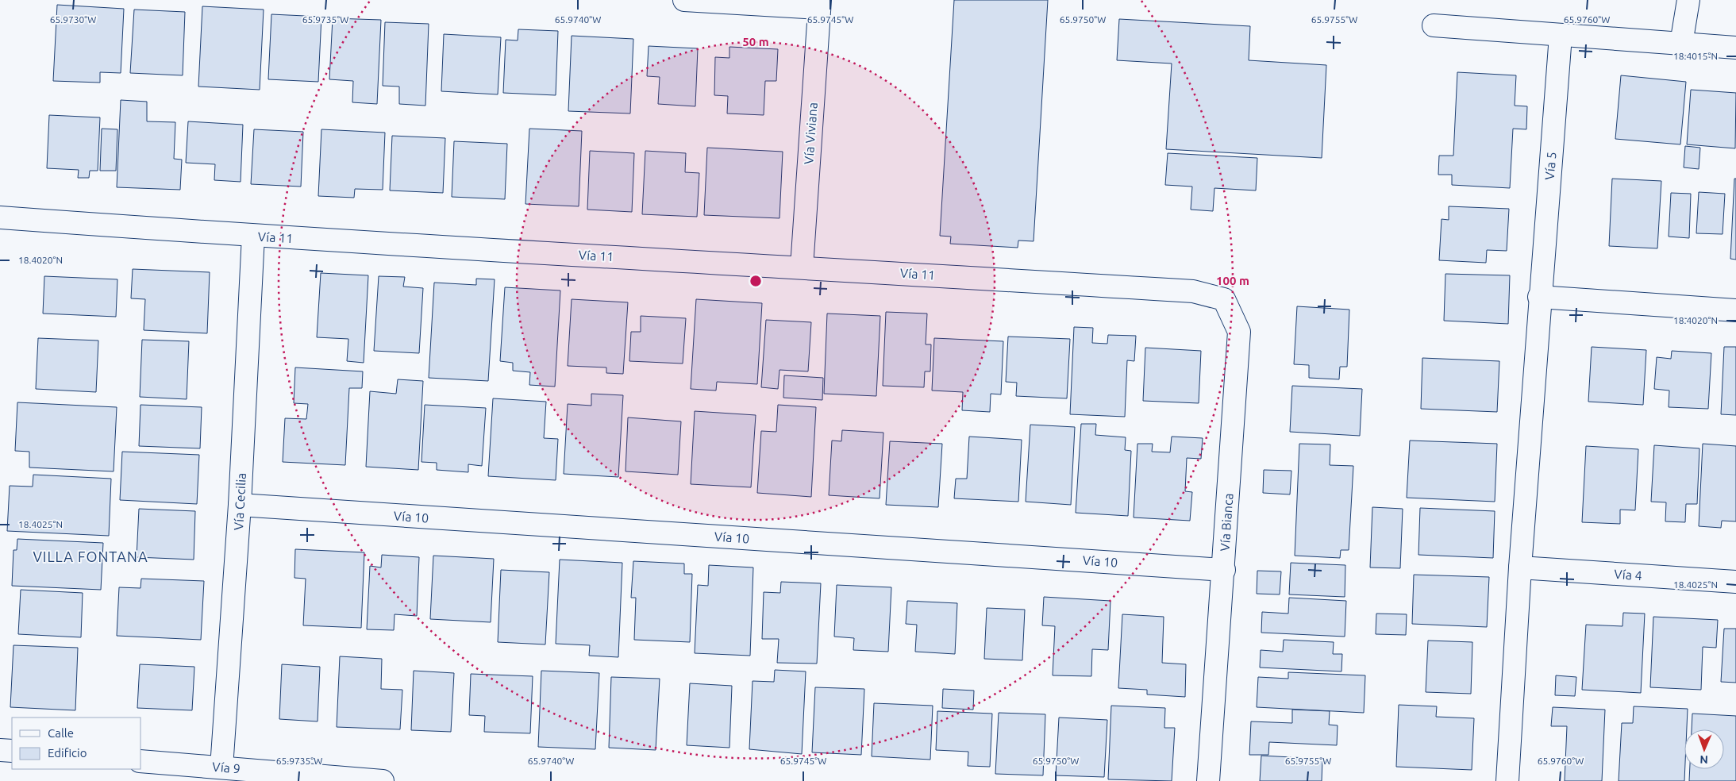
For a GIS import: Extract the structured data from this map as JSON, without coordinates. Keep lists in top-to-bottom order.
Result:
{
  "streets": {
    "street": [
      "Vía Viviana",
      "Vía 5",
      "Vía 11",
      "Vía Cecilia",
      "Vía 10",
      "Vía Bianca",
      "Vía 4",
      "Vía 9"
    ]
  },
  "crossings": [
    ["Vía Viviana", "Vía 11"],
    ["Vía 5", "Vía 4"],
    ["Vía 11", "Vía Cecilia"],
    ["Vía 11", "Vía Bianca"],
    ["Vía Cecilia", "Vía 10"],
    ["Vía Cecilia", "Vía 9"],
    ["Vía 10", "Vía Bianca"]
  ],
  "districts": ["VILLA FONTANA"],
  "legend": ["Calle", "Edificio"],
  "north": "bottom",
  "coordinates": [
    "65.9730°W",
    "65.9735°W",
    "65.9740°W",
    "65.9745°W",
    "65.9750°W",
    "65.9755°W",
    "65.9760°W",
    "18.4015°N",
    "18.4020°N",
    "18.4025°N"
  ],
  "rings": ["50 m", "100 m"]
}
